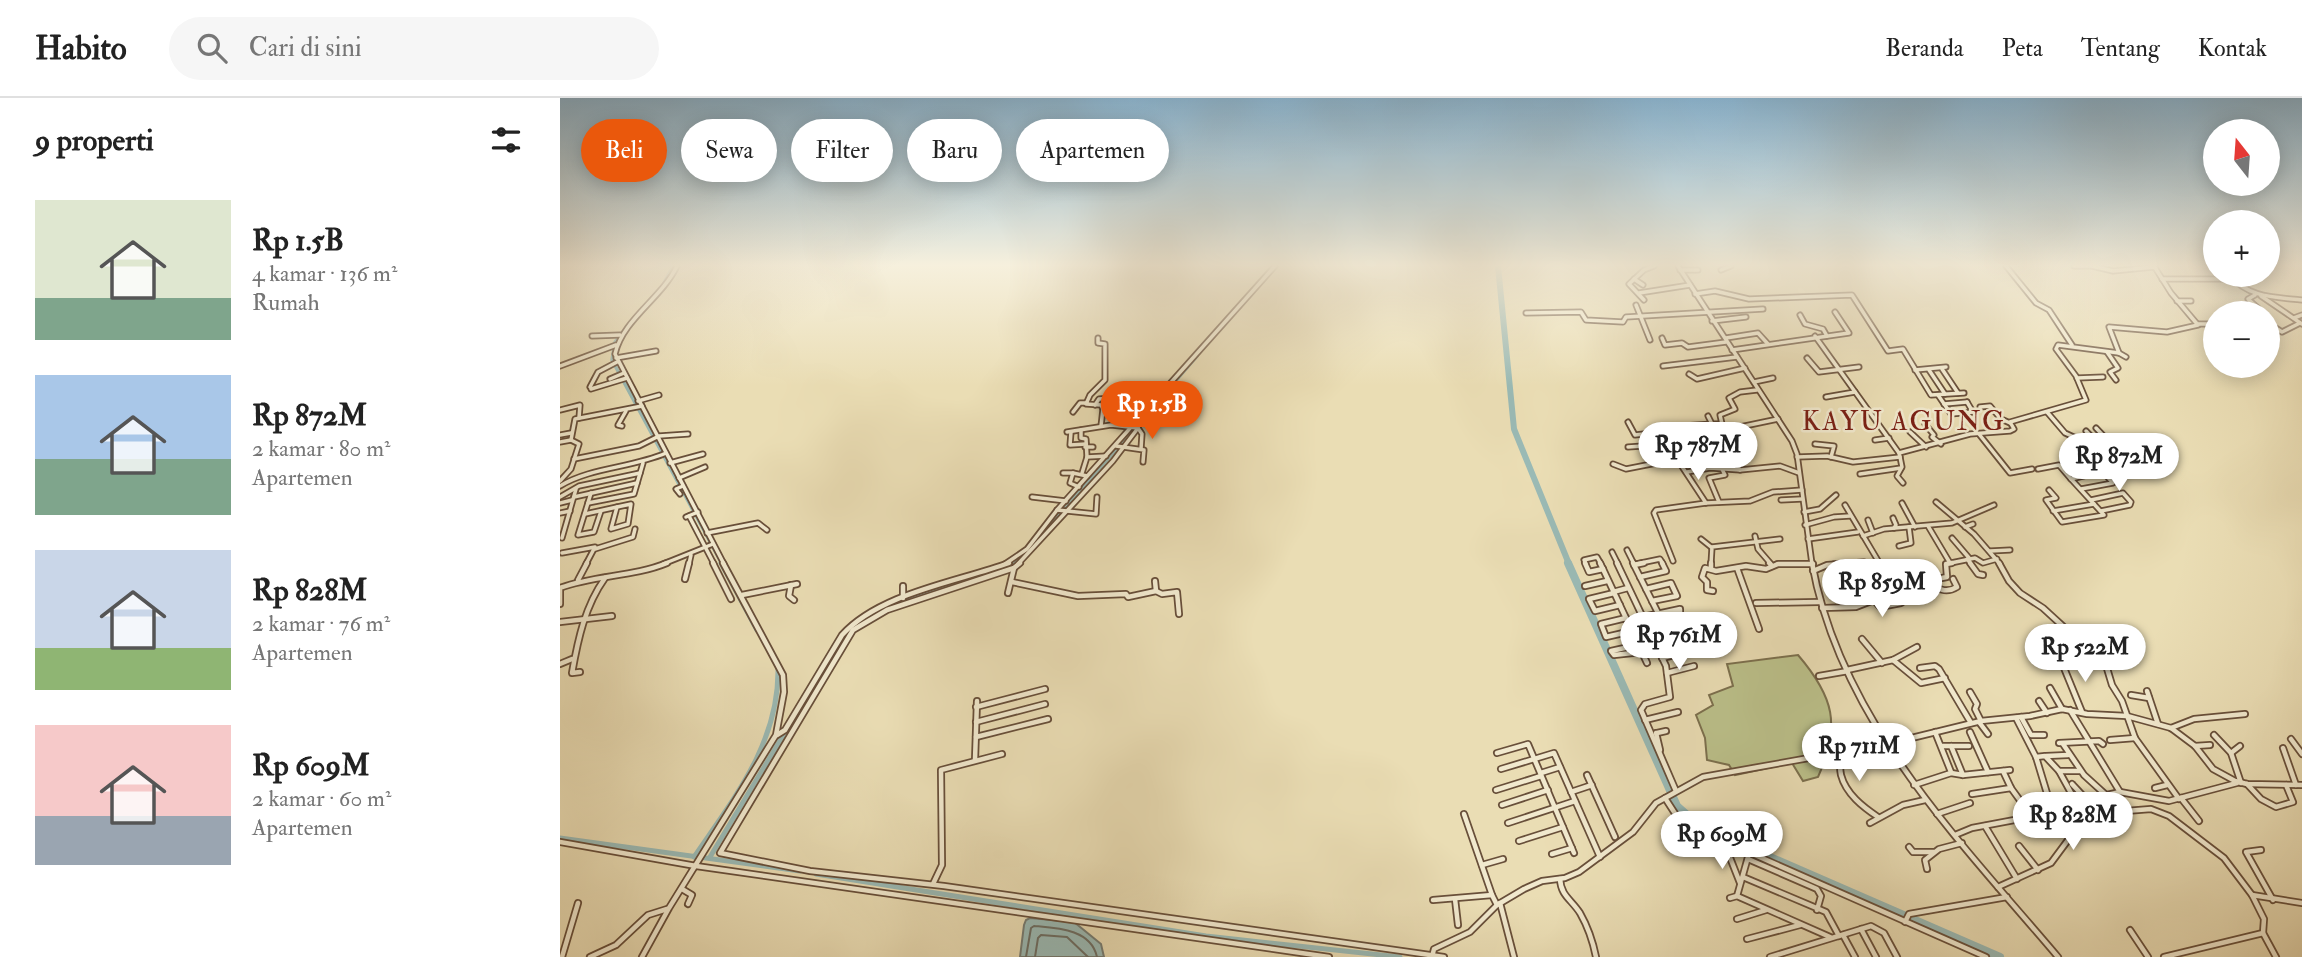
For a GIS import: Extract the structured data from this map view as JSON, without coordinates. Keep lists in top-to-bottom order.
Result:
{
  "districts": ["KAYU AGUNG"],
  "north": "top",
  "page": {
    "header": "Habito",
    "search": "Cari di sini",
    "nav": [
      "Beranda",
      "Peta",
      "Tentang",
      "Kontak"
    ],
    "heading": "9 properti",
    "map_buttons": ["+", "−"],
    "chip": [
      "Beli",
      "Sewa",
      "Filter",
      "Baru",
      "Apartemen"
    ],
    "list": [
      {
        "name": "Rp 1.5B",
        "note": "4 kamar · 136 m² · Rumah"
      },
      {
        "name": "Rp 872M",
        "note": "2 kamar · 80 m² · Apartemen"
      },
      {
        "name": "Rp 828M",
        "note": "2 kamar · 76 m² · Apartemen"
      },
      {
        "name": "Rp 609M",
        "note": "2 kamar · 60 m² · Apartemen"
      }
    ],
    "price": [
      "Rp 1.5B",
      "Rp 787M",
      "Rp 872M",
      "Rp 859M",
      "Rp 761M",
      "Rp 522M",
      "Rp 711M",
      "Rp 828M",
      "Rp 609M"
    ]
  }
}
